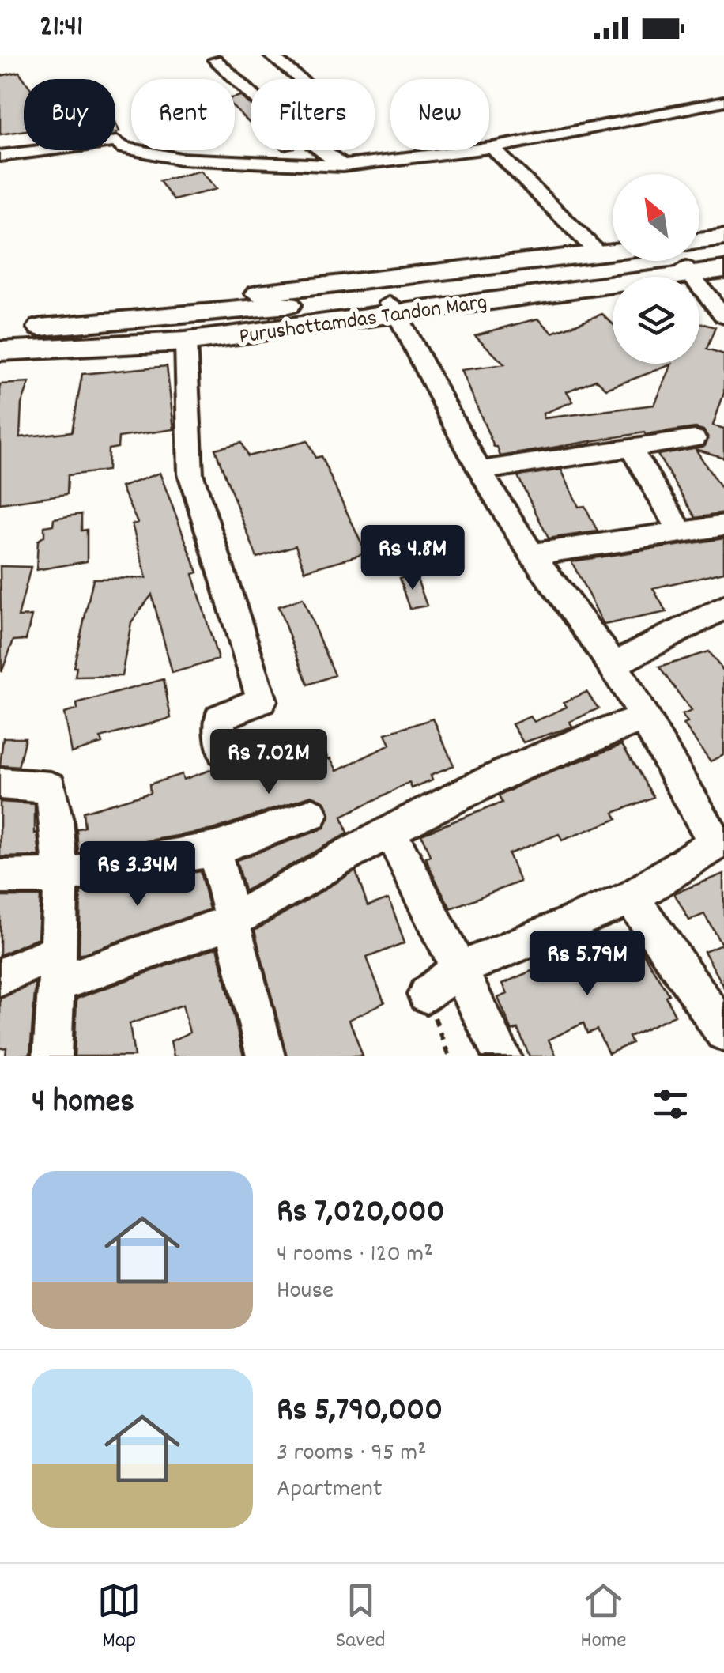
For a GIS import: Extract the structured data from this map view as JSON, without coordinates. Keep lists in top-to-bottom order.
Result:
{
  "streets": {
    "main road": ["Purushottamdas Tandon Marg"]
  },
  "north": "top left",
  "page": {
    "status": "21:41",
    "chip": [
      "Buy",
      "Rent",
      "Filters",
      "New"
    ],
    "price": [
      "Rs 4.8M",
      "Rs 7.02M",
      "Rs 3.34M",
      "Rs 5.79M"
    ],
    "heading": "4 homes",
    "list": [
      {
        "name": "Rs 7,020,000",
        "note": "4 rooms · 120 m² · House"
      },
      {
        "name": "Rs 5,790,000",
        "note": "3 rooms · 95 m² · Apartment"
      }
    ],
    "tabs": ["Map", "Saved", "Home"]
  }
}
